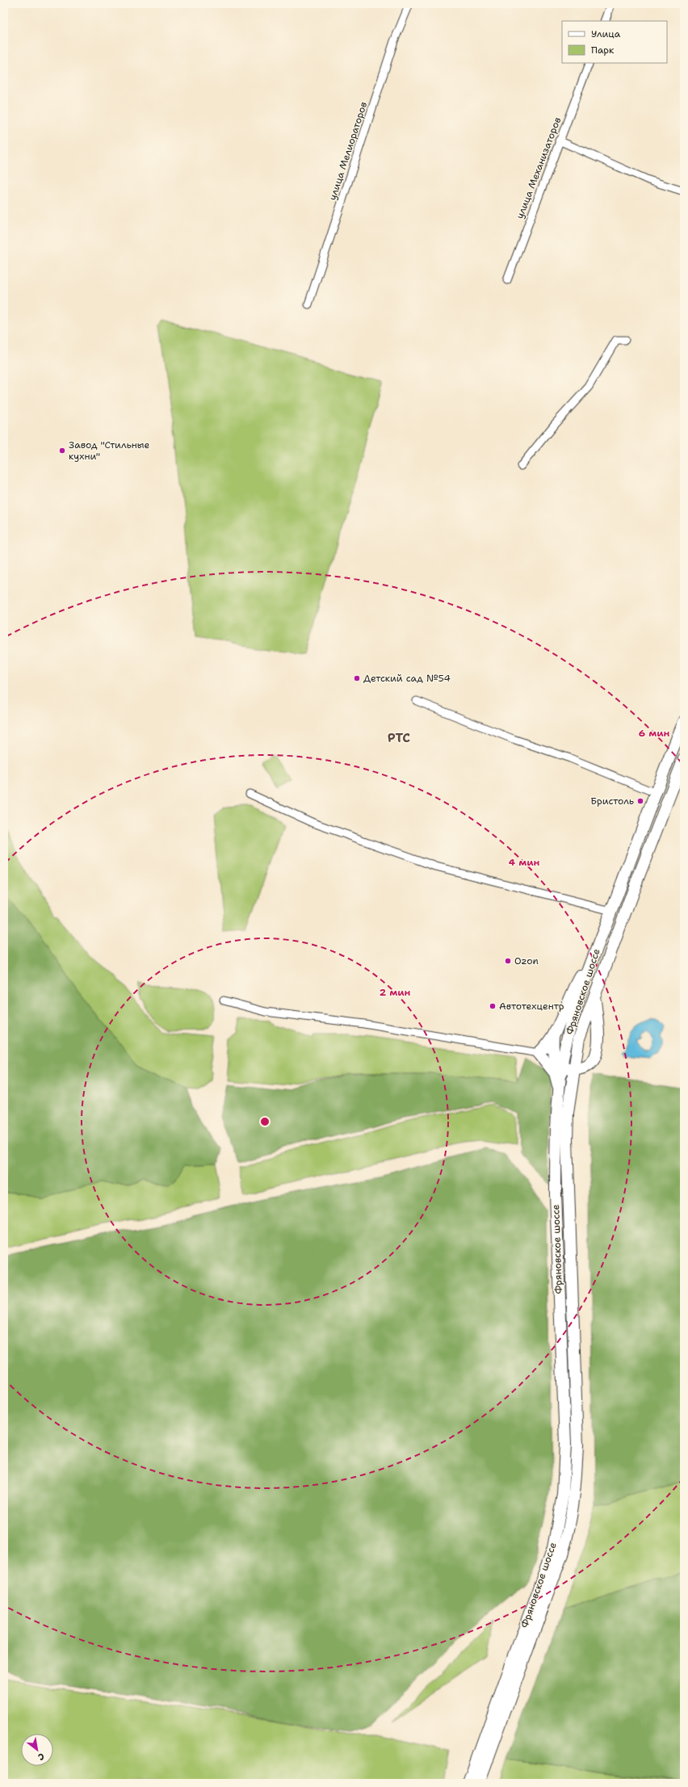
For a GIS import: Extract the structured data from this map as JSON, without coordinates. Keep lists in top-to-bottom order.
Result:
{
  "streets": {
    "main road": ["Фряновское шоссе"],
    "street": ["улица Мелиораторов", "улица Механизаторов"]
  },
  "districts": ["РТС"],
  "places": [
    "Завод \"Стильные кухни\"",
    "Детский сад №54",
    "Бристоль",
    "Ozon",
    "Автотехцентр"
  ],
  "legend": ["Улица", "Парк"],
  "north": "bottom right",
  "rings": ["6 мин", "4 мин", "2 мин"]
}
